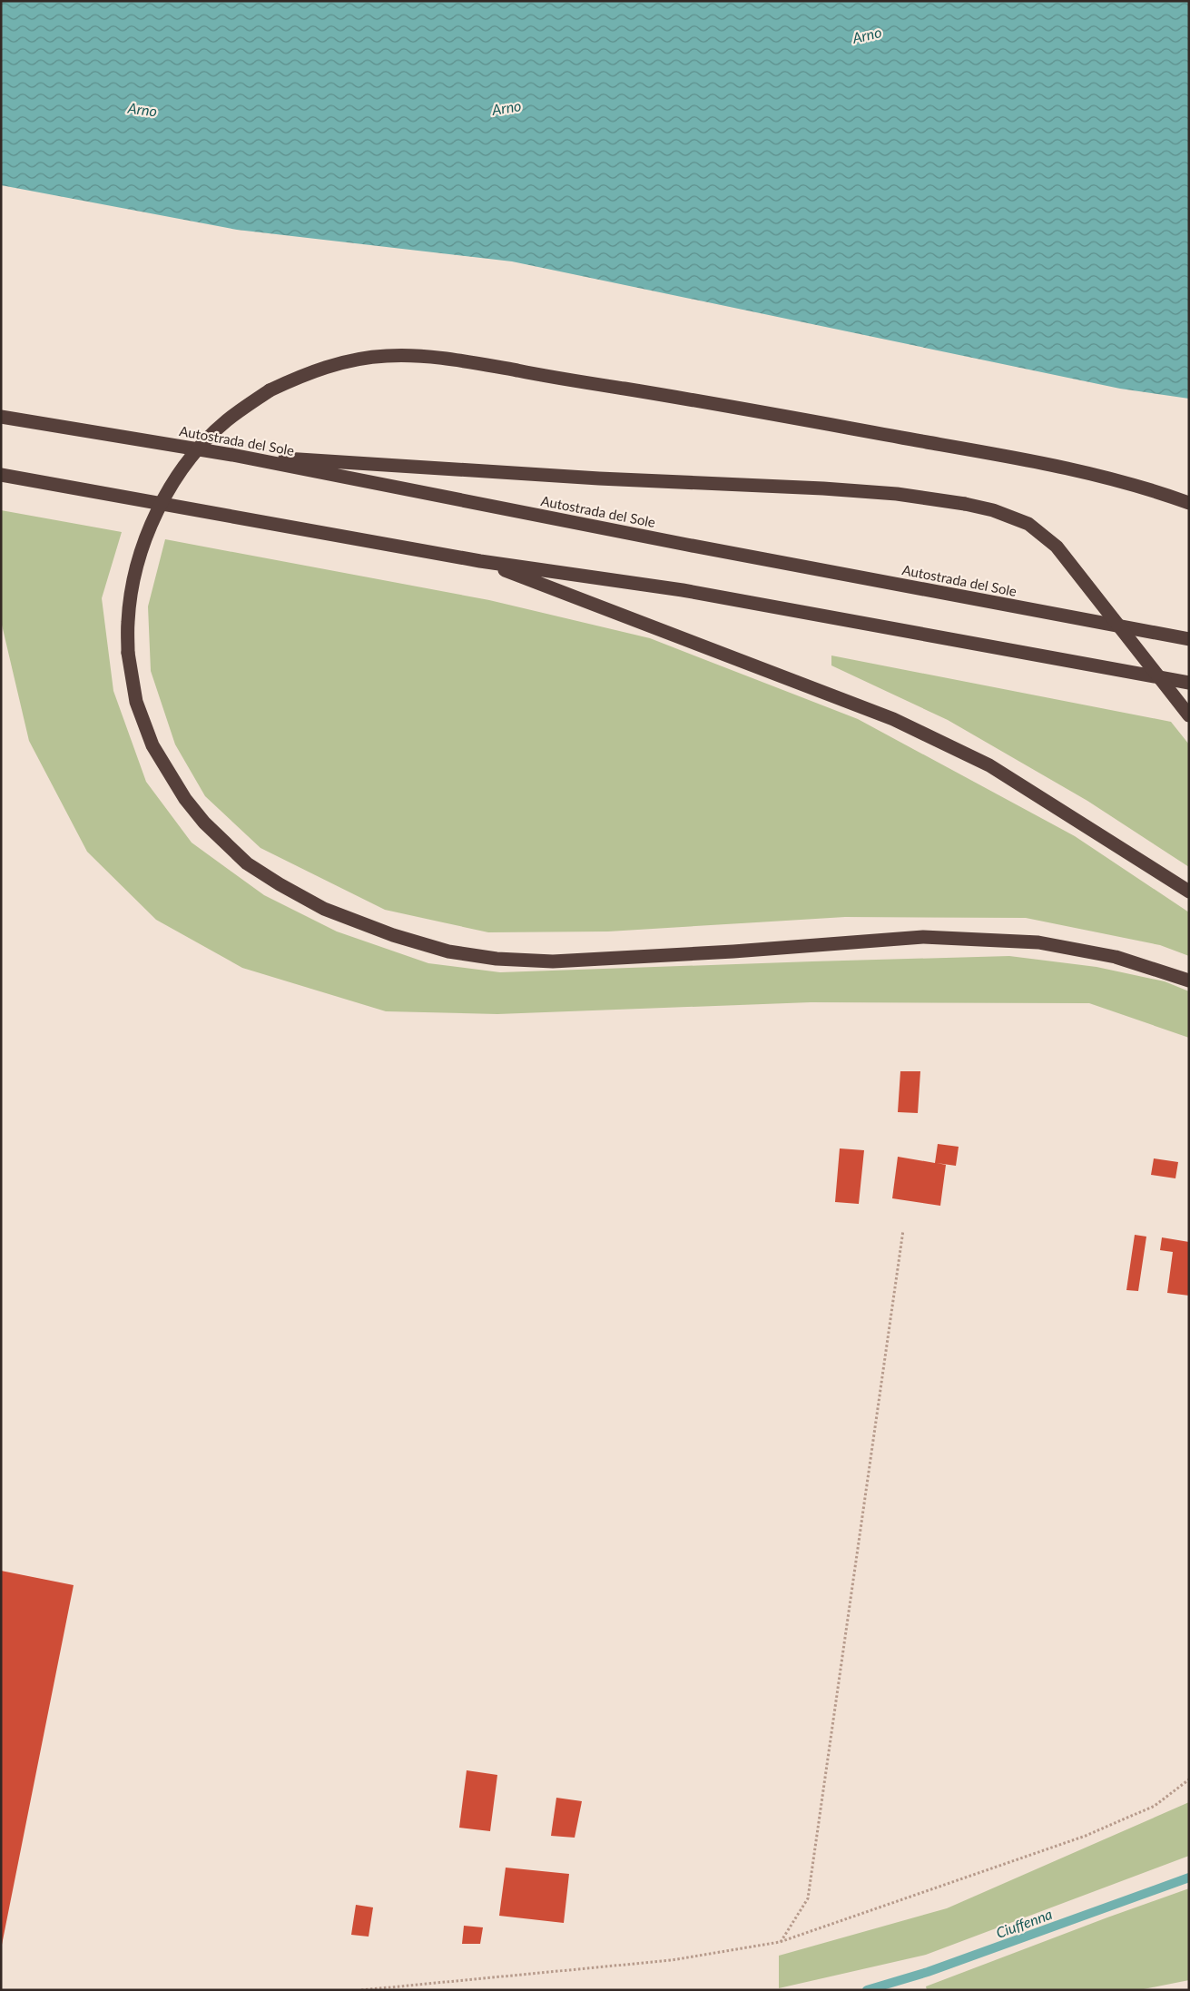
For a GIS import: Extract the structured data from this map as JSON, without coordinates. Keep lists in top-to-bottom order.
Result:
{
  "streets": {
    "highway": ["Autostrada del Sole"]
  },
  "water": ["Arno", "Ciuffenna"]
}
